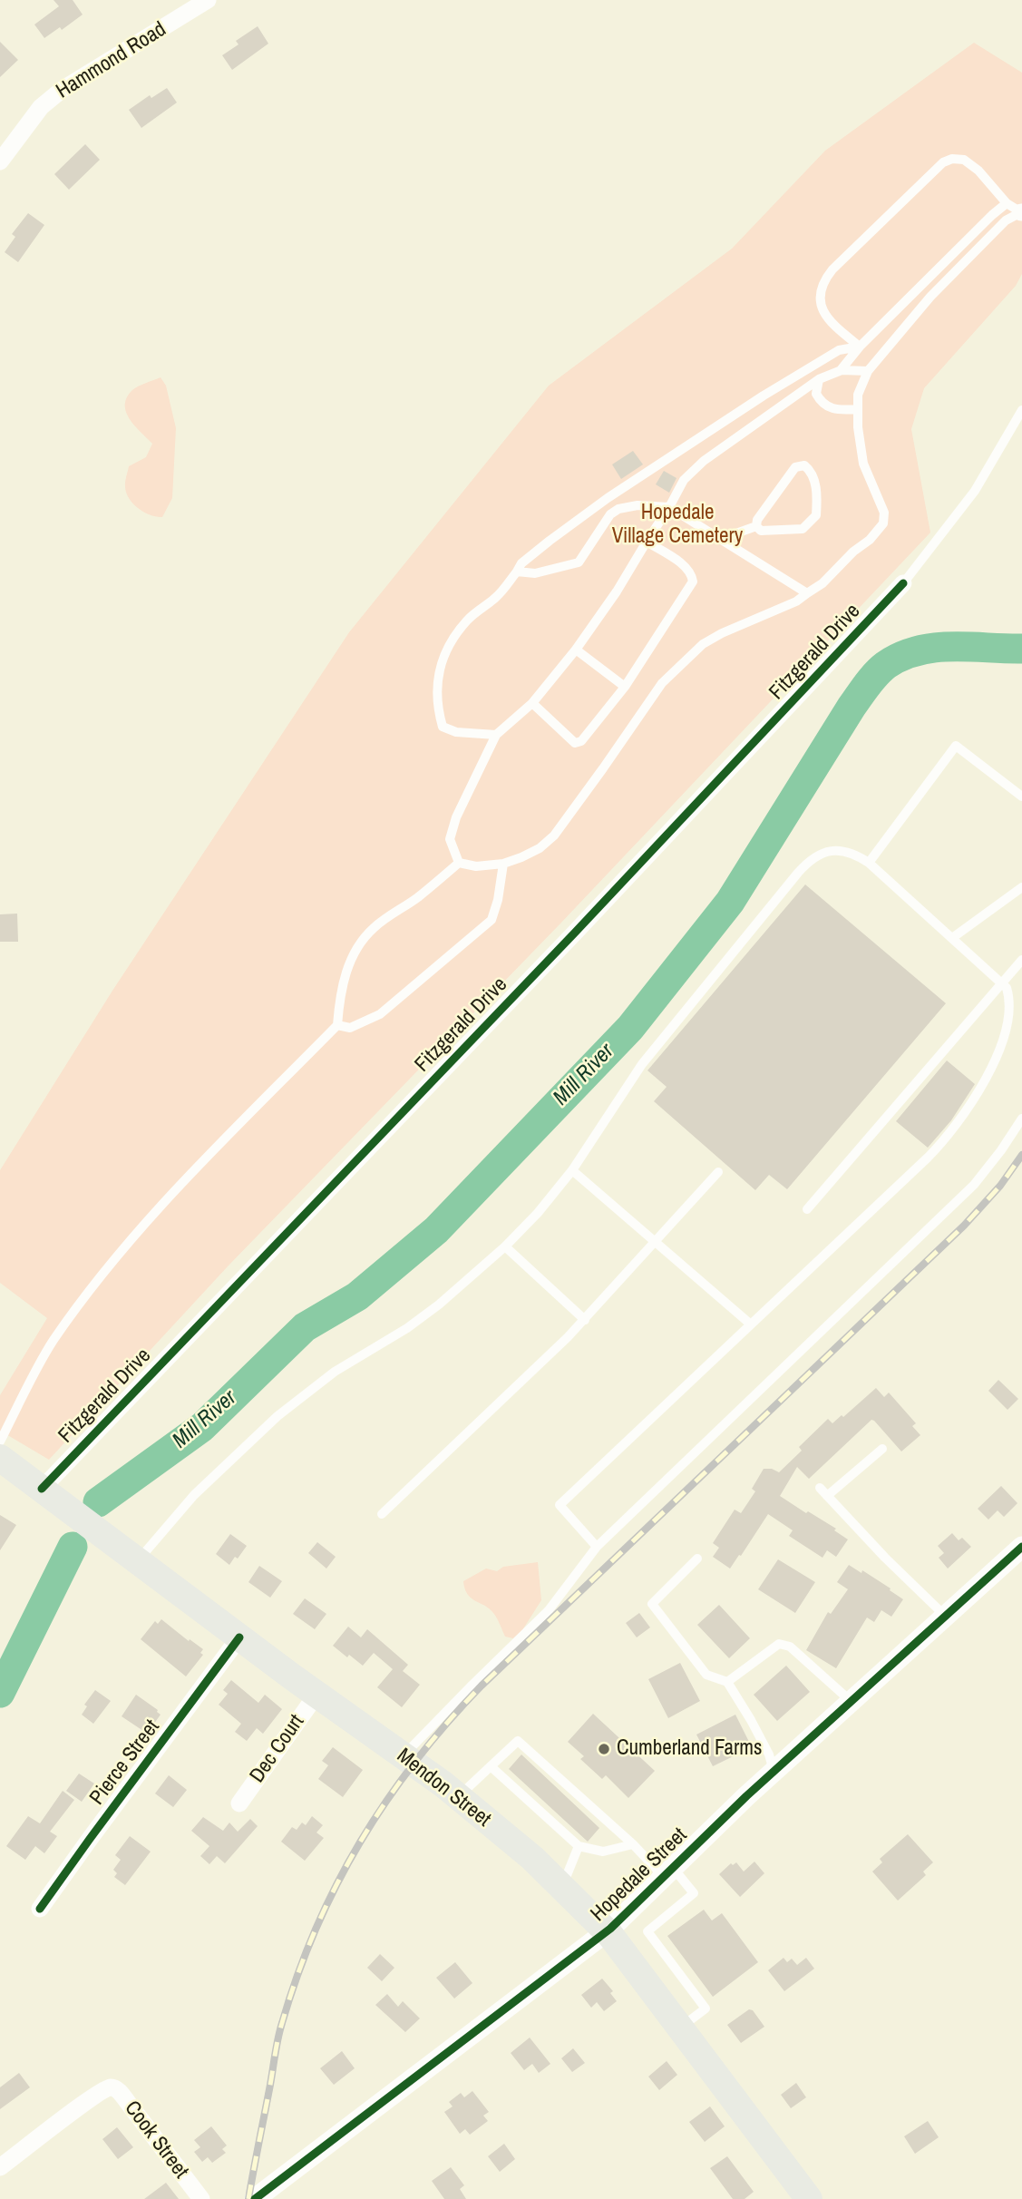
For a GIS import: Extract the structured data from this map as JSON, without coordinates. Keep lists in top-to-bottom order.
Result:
{
  "streets": {
    "main road": ["Mendon Street"],
    "street": [
      "Hammond Road",
      "Fitzgerald Drive",
      "Dec Court",
      "Pierce Street",
      "Hopedale Street",
      "Cook Street"
    ]
  },
  "crossings": [
    ["Fitzgerald Drive", "Mendon Street"],
    ["Dec Court", "Mendon Street"],
    ["Pierce Street", "Mendon Street"],
    ["Mendon Street", "Hopedale Street"]
  ],
  "water": ["Mill River"],
  "parks": ["Hopedale Village Cemetery"],
  "places": ["Cumberland Farms"]
}
